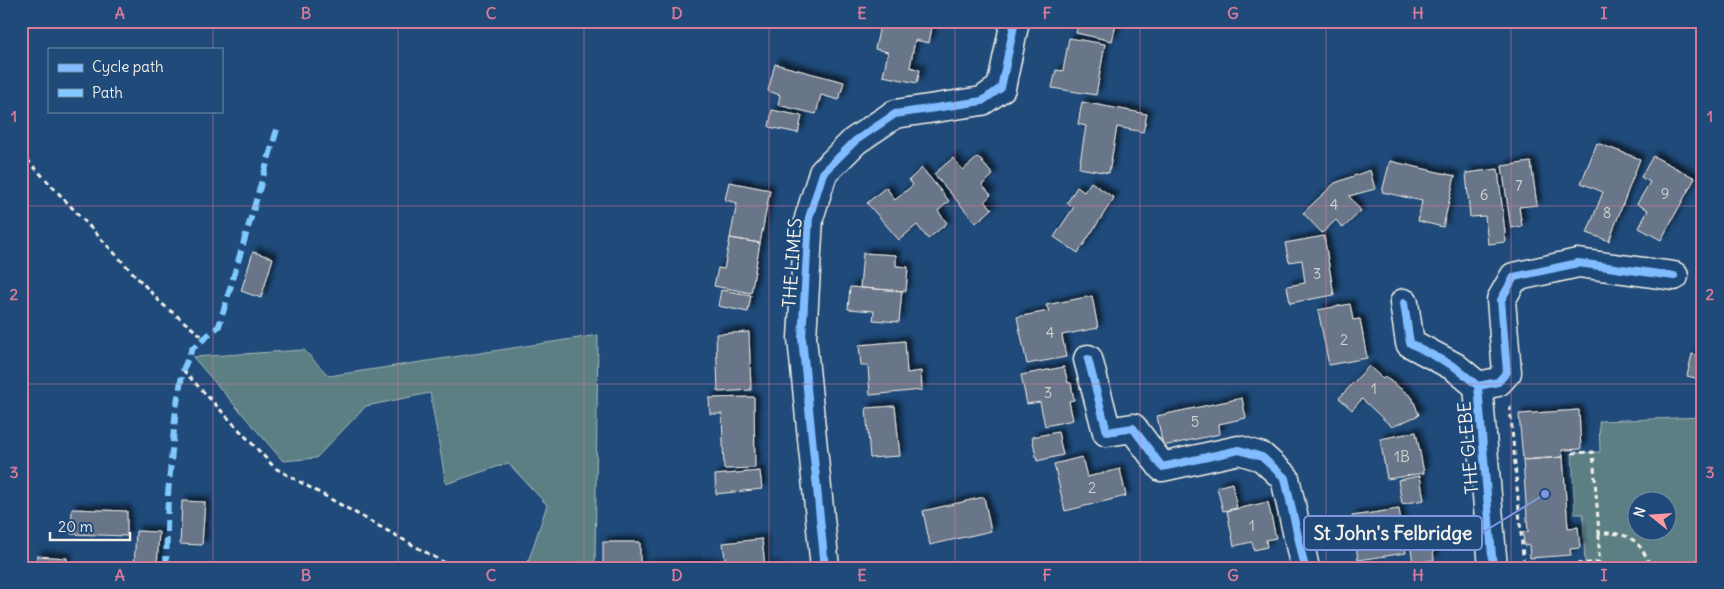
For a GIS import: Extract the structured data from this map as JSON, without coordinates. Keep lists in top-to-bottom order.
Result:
{
  "streets": {
    "street": ["THE LIMES", "THE GLEBE"]
  },
  "places": ["St John's Felbridge"],
  "house_numbers": [
    "7",
    "9",
    "6",
    "4",
    "8",
    "3",
    "4",
    "2",
    "1",
    "3",
    "5",
    "1B",
    "2",
    "1"
  ],
  "legend": ["Cycle path", "Path"],
  "scale_bar": "20 m",
  "north": "left",
  "grid": {
    "columns": [
      "A",
      "B",
      "C",
      "D",
      "E",
      "F",
      "G",
      "H",
      "I"
    ],
    "rows": ["1", "2", "3"]
  }
}
